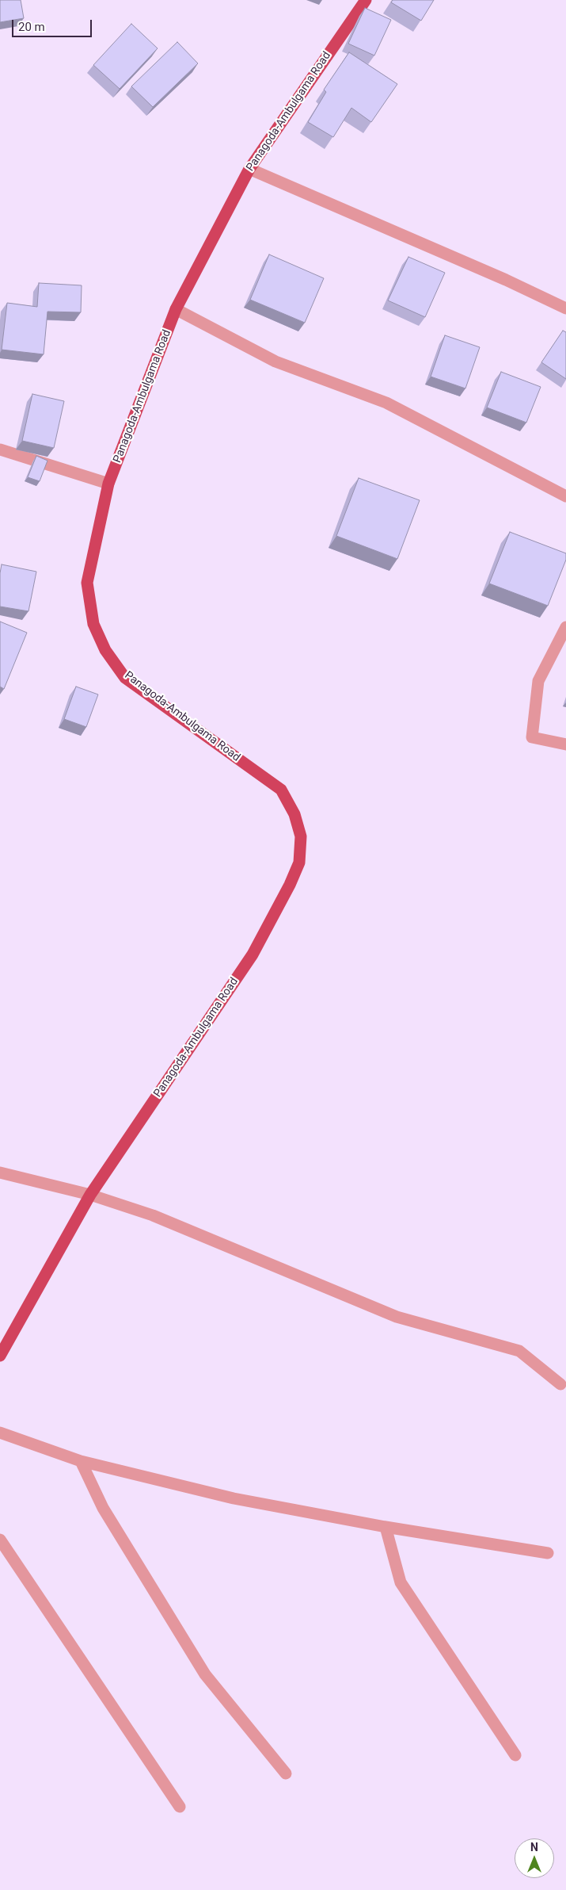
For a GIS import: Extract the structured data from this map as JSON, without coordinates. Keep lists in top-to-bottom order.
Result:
{
  "streets": {
    "main road": ["Panagoda-Ambulgama Road"]
  },
  "scale_bar": "20 m",
  "north": "top"
}
